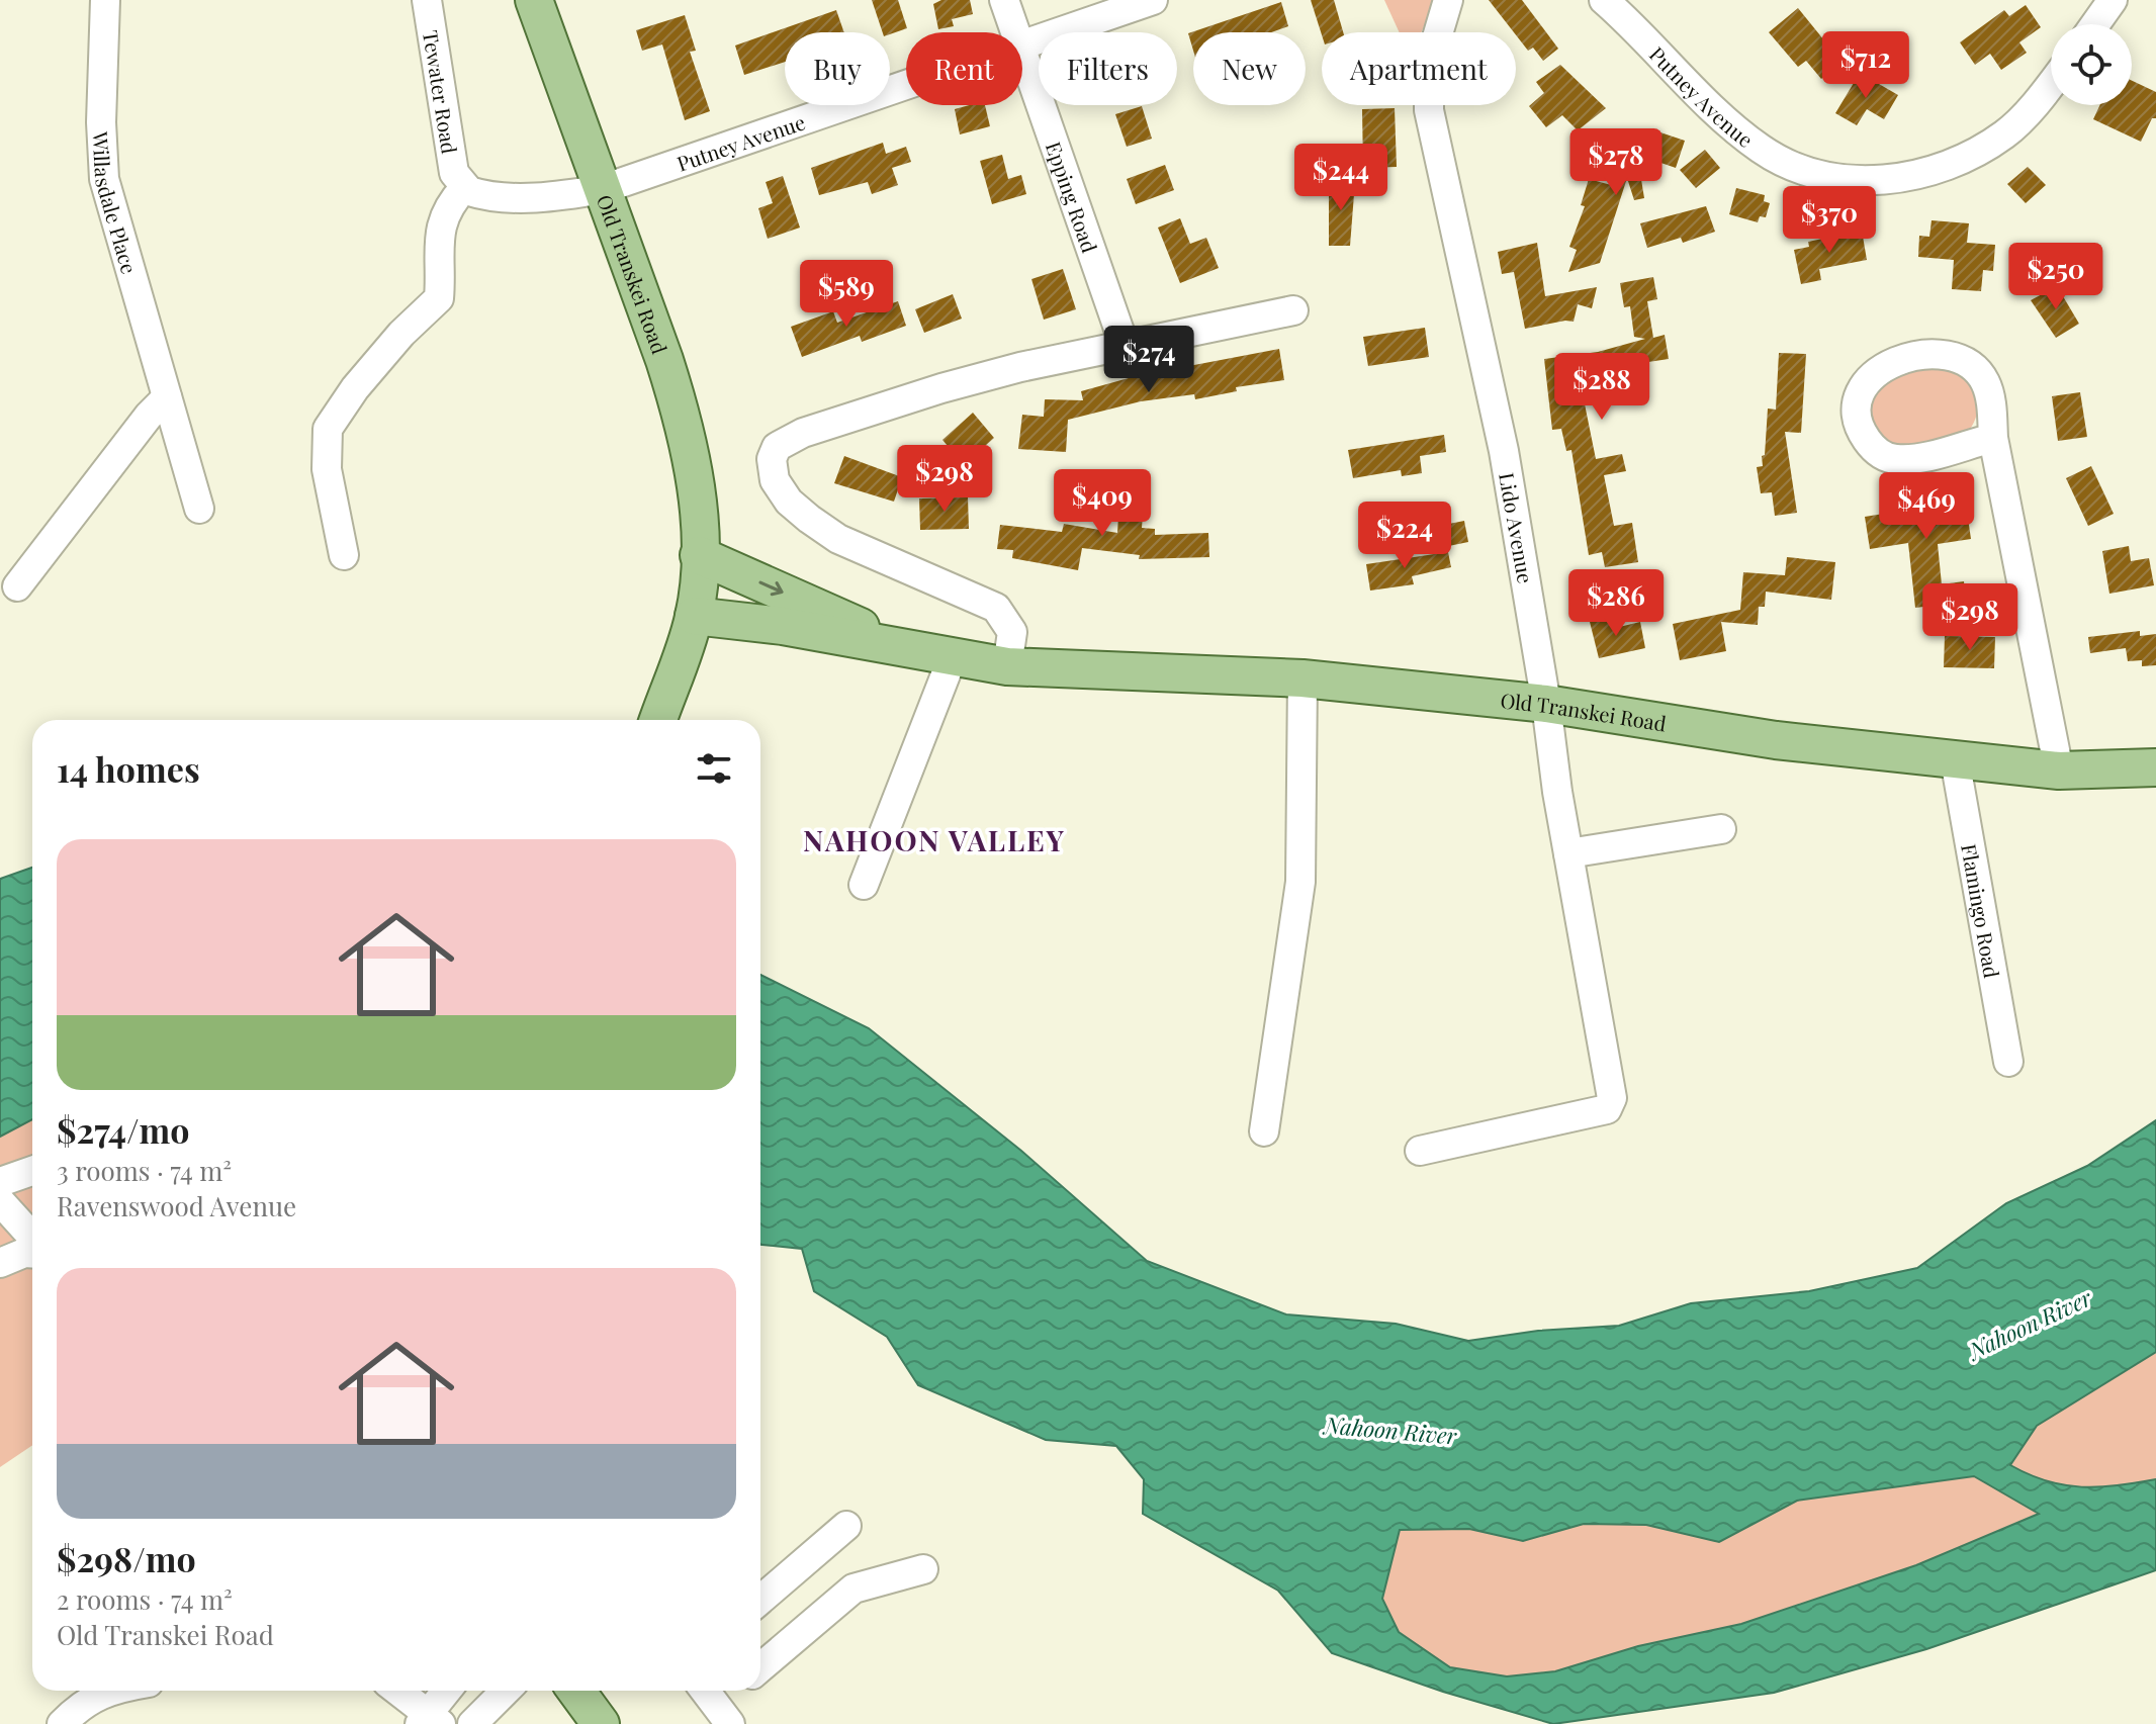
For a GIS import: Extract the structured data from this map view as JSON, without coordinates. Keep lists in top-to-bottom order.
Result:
{
  "streets": {
    "main road": ["Old Transkei Road"],
    "street": [
      "Tewater Road",
      "Putney Avenue",
      "Epping Road",
      "Willasdale Place",
      "Lido Avenue",
      "Flamingo Road"
    ]
  },
  "crossings": [
    ["Putney Avenue", "Old Transkei Road"],
    ["Old Transkei Road", "Lido Avenue"],
    ["Old Transkei Road", "Flamingo Road"]
  ],
  "districts": ["NAHOON VALLEY"],
  "water": ["Nahoon River"],
  "page": {
    "price": [
      "$712",
      "$278",
      "$244",
      "$370",
      "$250",
      "$589",
      "$274",
      "$288",
      "$298",
      "$409",
      "$469",
      "$224",
      "$286",
      "$298"
    ],
    "chip": [
      "Buy",
      "Rent",
      "Filters",
      "New",
      "Apartment"
    ],
    "heading": "14 homes",
    "list": [
      {
        "name": "$274/mo",
        "note": "3 rooms · 74 m² · Ravenswood Avenue"
      },
      {
        "name": "$298/mo",
        "note": "2 rooms · 74 m² · Old Transkei Road"
      }
    ]
  }
}
